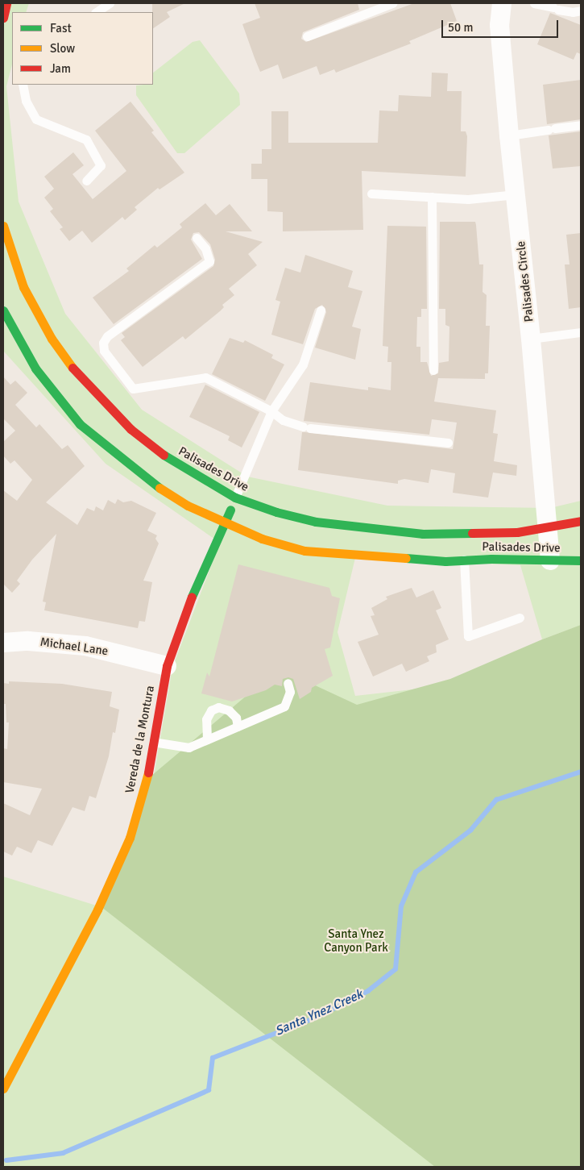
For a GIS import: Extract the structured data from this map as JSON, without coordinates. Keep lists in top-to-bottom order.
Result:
{
  "streets": {
    "street": [
      "Palisades Circle",
      "Palisades Drive",
      "Michael Lane",
      "Vereda de la Montura"
    ]
  },
  "crossings": [
    ["Palisades Circle", "Palisades Drive"],
    ["Palisades Drive", "Vereda de la Montura"],
    ["Michael Lane", "Vereda de la Montura"]
  ],
  "water": ["Santa Ynez Creek"],
  "parks": ["Santa Ynez Canyon Park"],
  "legend": ["Fast", "Slow", "Jam"],
  "scale_bar": "50 m"
}
